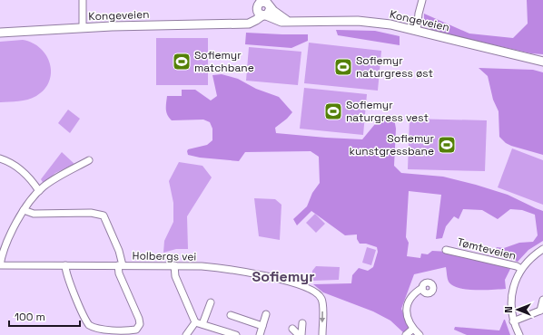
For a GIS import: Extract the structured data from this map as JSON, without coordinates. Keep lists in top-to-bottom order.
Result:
{
  "streets": {
    "main road": ["Kongeveien"],
    "street": ["Tømteveien", "Holbergs vei"]
  },
  "one_way": ["Holbergs vei"],
  "districts": ["Sofiemyr"],
  "places": {
    "sports": [
      "Sofiemyr matchbane",
      "Sofiemyr naturgress øst",
      "Sofiemyr naturgress vest",
      "Sofiemyr kunstgressbane"
    ]
  },
  "scale_bar": "100 m",
  "north": "left"
}
